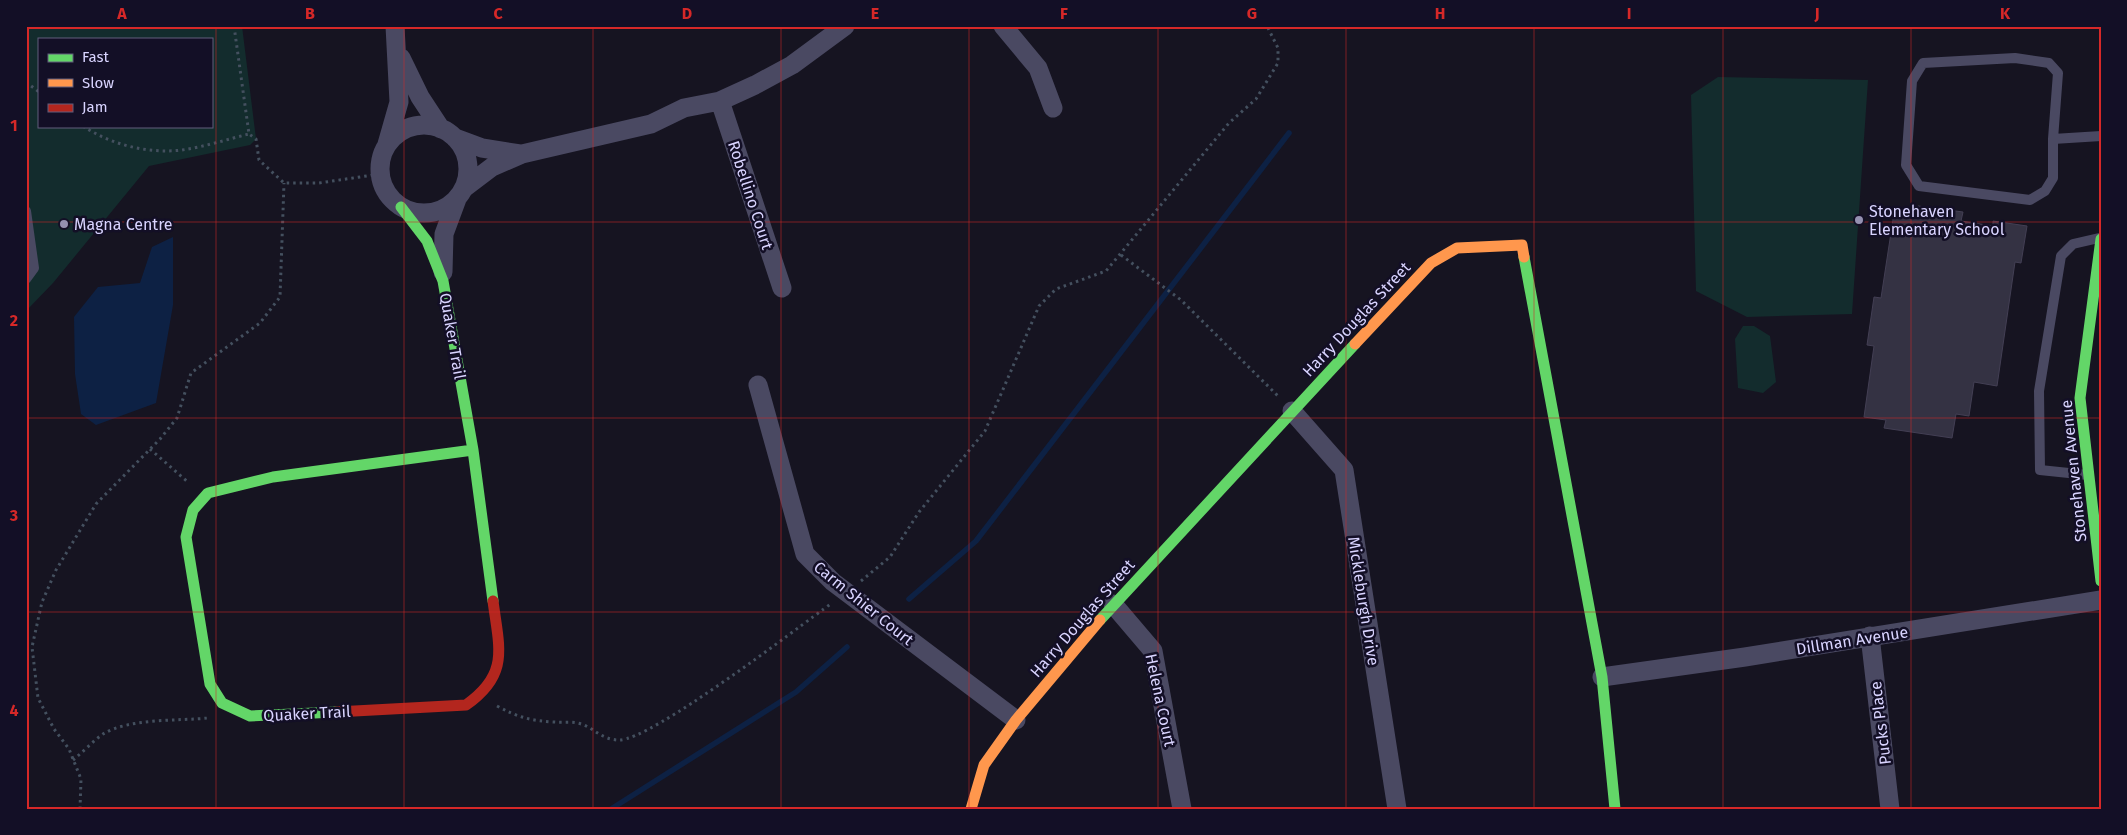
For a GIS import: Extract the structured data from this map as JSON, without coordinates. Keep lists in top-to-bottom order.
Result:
{
  "streets": {
    "street": [
      "Robellino Court",
      "Harry Douglas Street",
      "Quaker Trail",
      "Stonehaven Avenue",
      "Mickleburgh Drive",
      "Carm Shier Court",
      "Dillman Avenue",
      "Helena Court",
      "Pucks Place"
    ]
  },
  "crossings": [
    ["Harry Douglas Street", "Mickleburgh Drive"],
    ["Harry Douglas Street", "Carm Shier Court"],
    ["Harry Douglas Street", "Dillman Avenue"],
    ["Harry Douglas Street", "Helena Court"],
    ["Dillman Avenue", "Pucks Place"]
  ],
  "places": ["Stonehaven Elementary School", "Magna Centre"],
  "legend": ["Fast", "Slow", "Jam"],
  "grid": {
    "columns": [
      "A",
      "B",
      "C",
      "D",
      "E",
      "F",
      "G",
      "H",
      "I",
      "J",
      "K"
    ],
    "rows": [
      "1",
      "2",
      "3",
      "4"
    ]
  }
}
